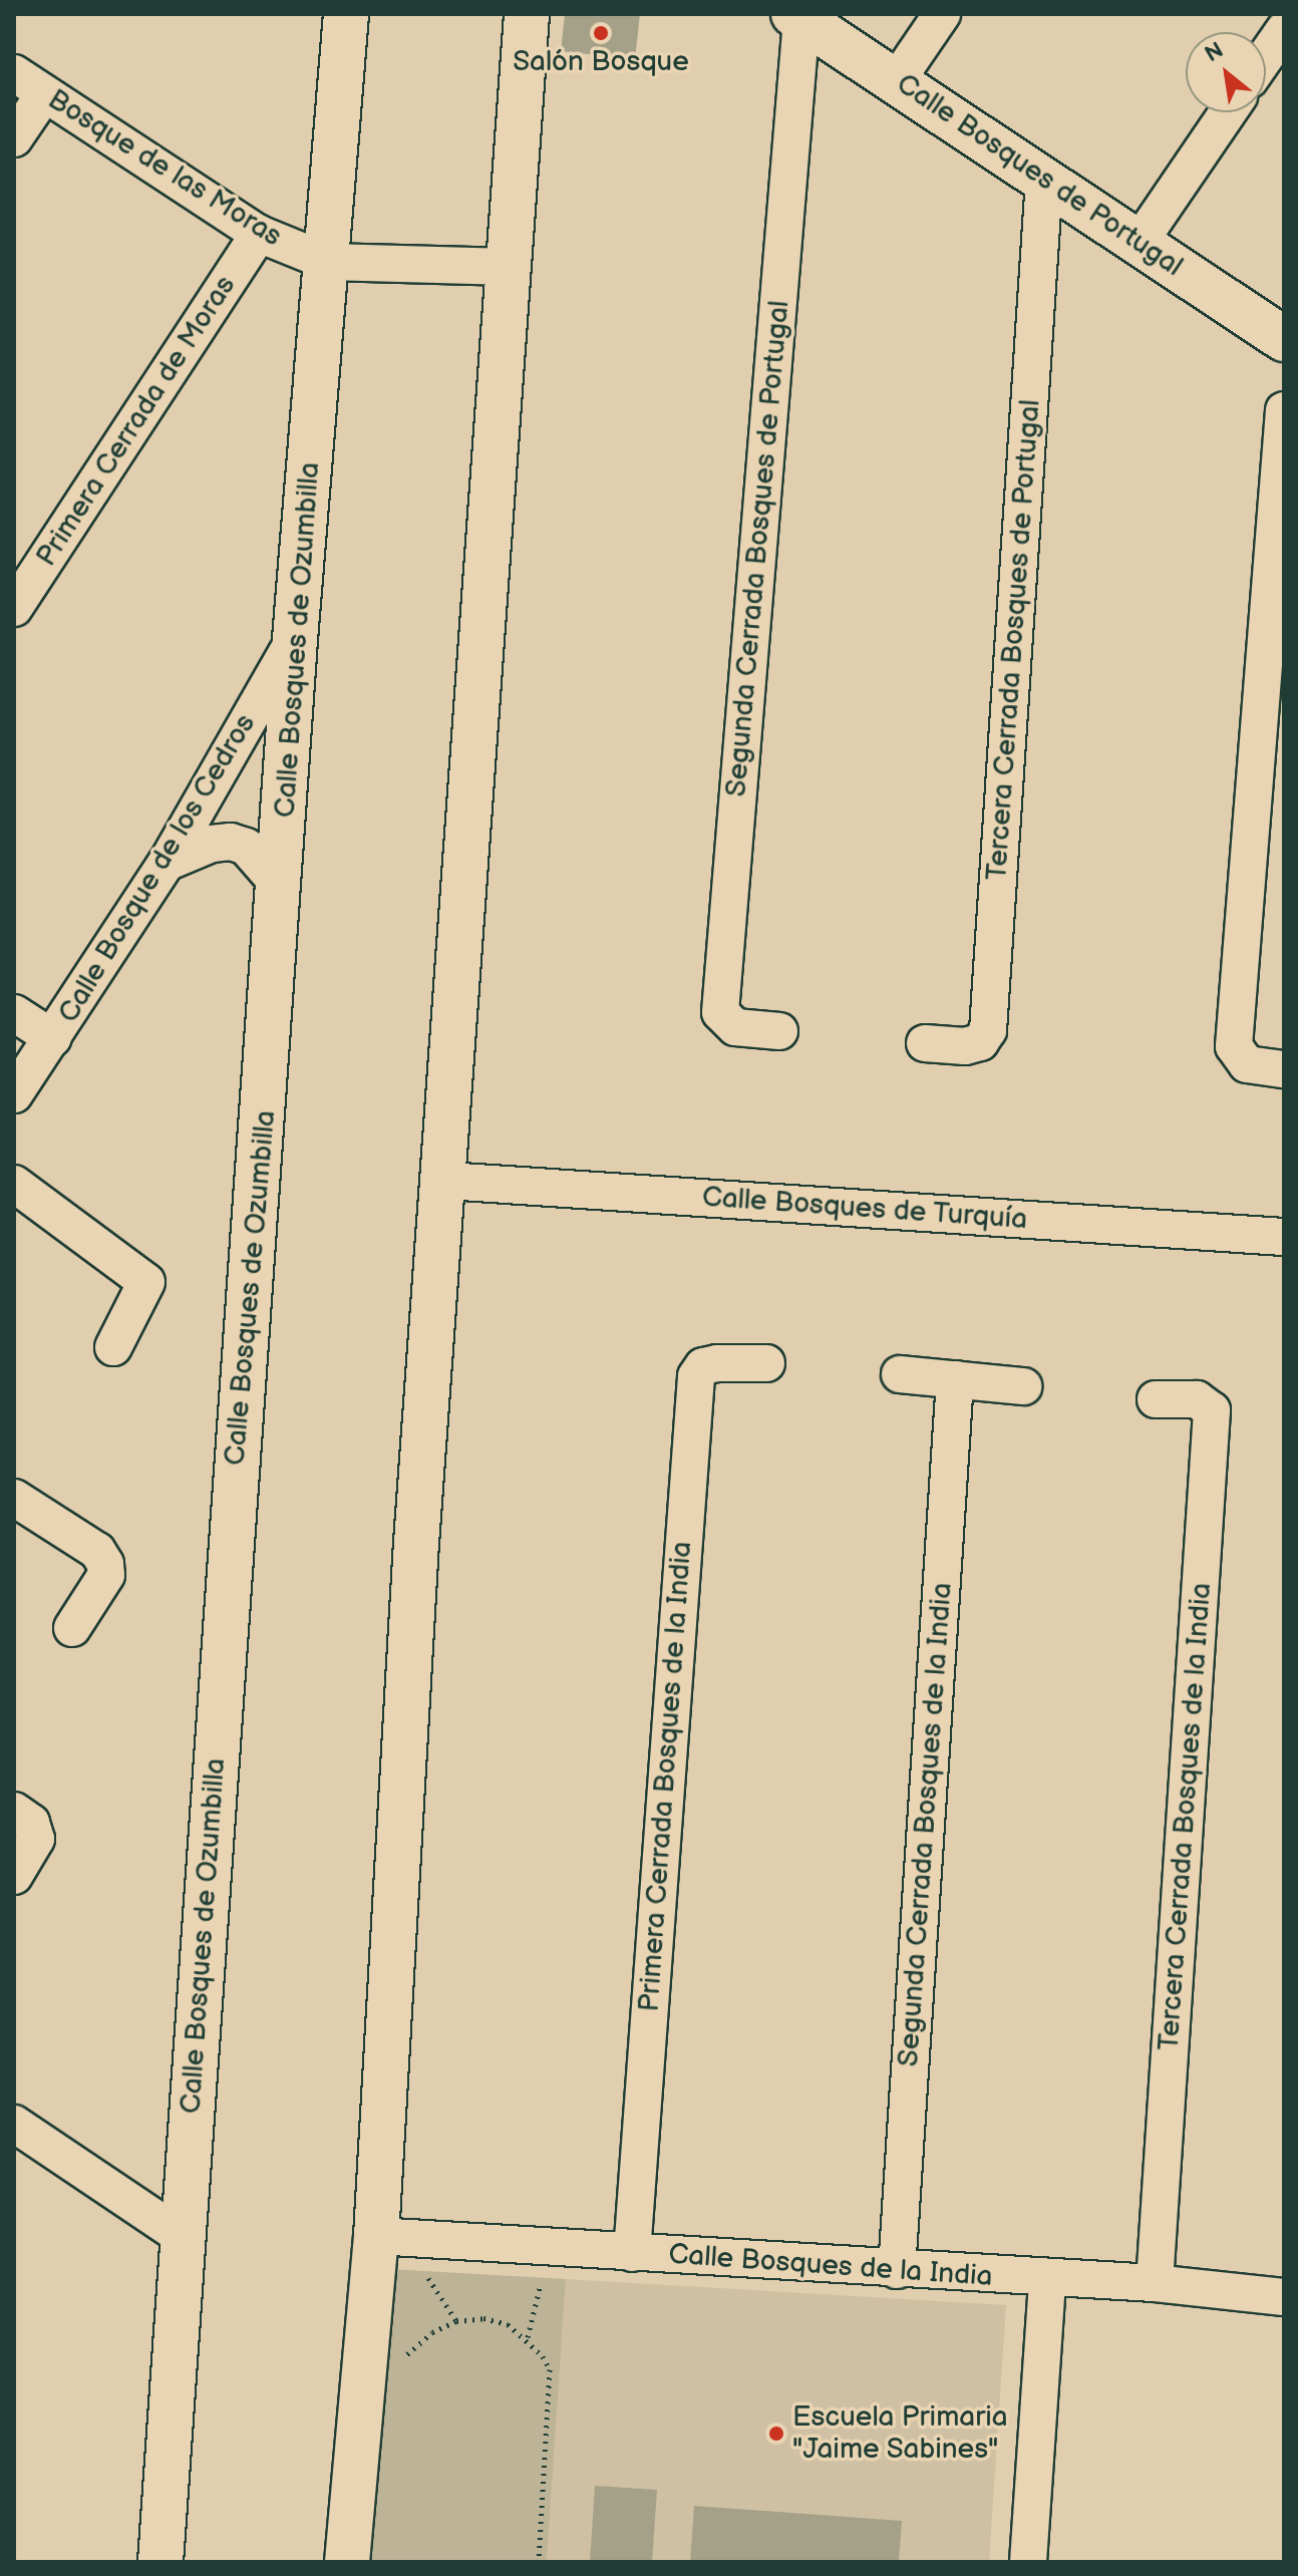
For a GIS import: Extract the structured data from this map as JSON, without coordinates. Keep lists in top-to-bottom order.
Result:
{
  "streets": {
    "main road": ["Calle Bosques de Portugal", "Calle Bosques de Ozumbilla"],
    "street": [
      "Bosque de las Moras",
      "Primera Cerrada de Moras",
      "Segunda Cerrada Bosques de Portugal",
      "Tercera Cerrada Bosques de Portugal",
      "Calle Bosque de los Cedros",
      "Calle Bosques de Turquía",
      "Primera Cerrada Bosques de la India",
      "Tercera Cerrada Bosques de la India",
      "Segunda Cerrada Bosques de la India",
      "Calle Bosques de la India"
    ]
  },
  "crossings": [
    ["Bosque de las Moras", "Primera Cerrada de Moras"],
    ["Bosque de las Moras", "Calle Bosques de Ozumbilla"],
    ["Calle Bosques de Portugal", "Segunda Cerrada Bosques de Portugal"],
    ["Calle Bosques de Portugal", "Tercera Cerrada Bosques de Portugal"],
    ["Calle Bosques de Ozumbilla", "Calle Bosque de los Cedros"],
    ["Primera Cerrada Bosques de la India", "Calle Bosques de la India"],
    ["Tercera Cerrada Bosques de la India", "Calle Bosques de la India"],
    ["Segunda Cerrada Bosques de la India", "Calle Bosques de la India"]
  ],
  "places": ["Salón Bosque", "Escuela Primaria \"Jaime Sabines\""],
  "north": "top left"
}
